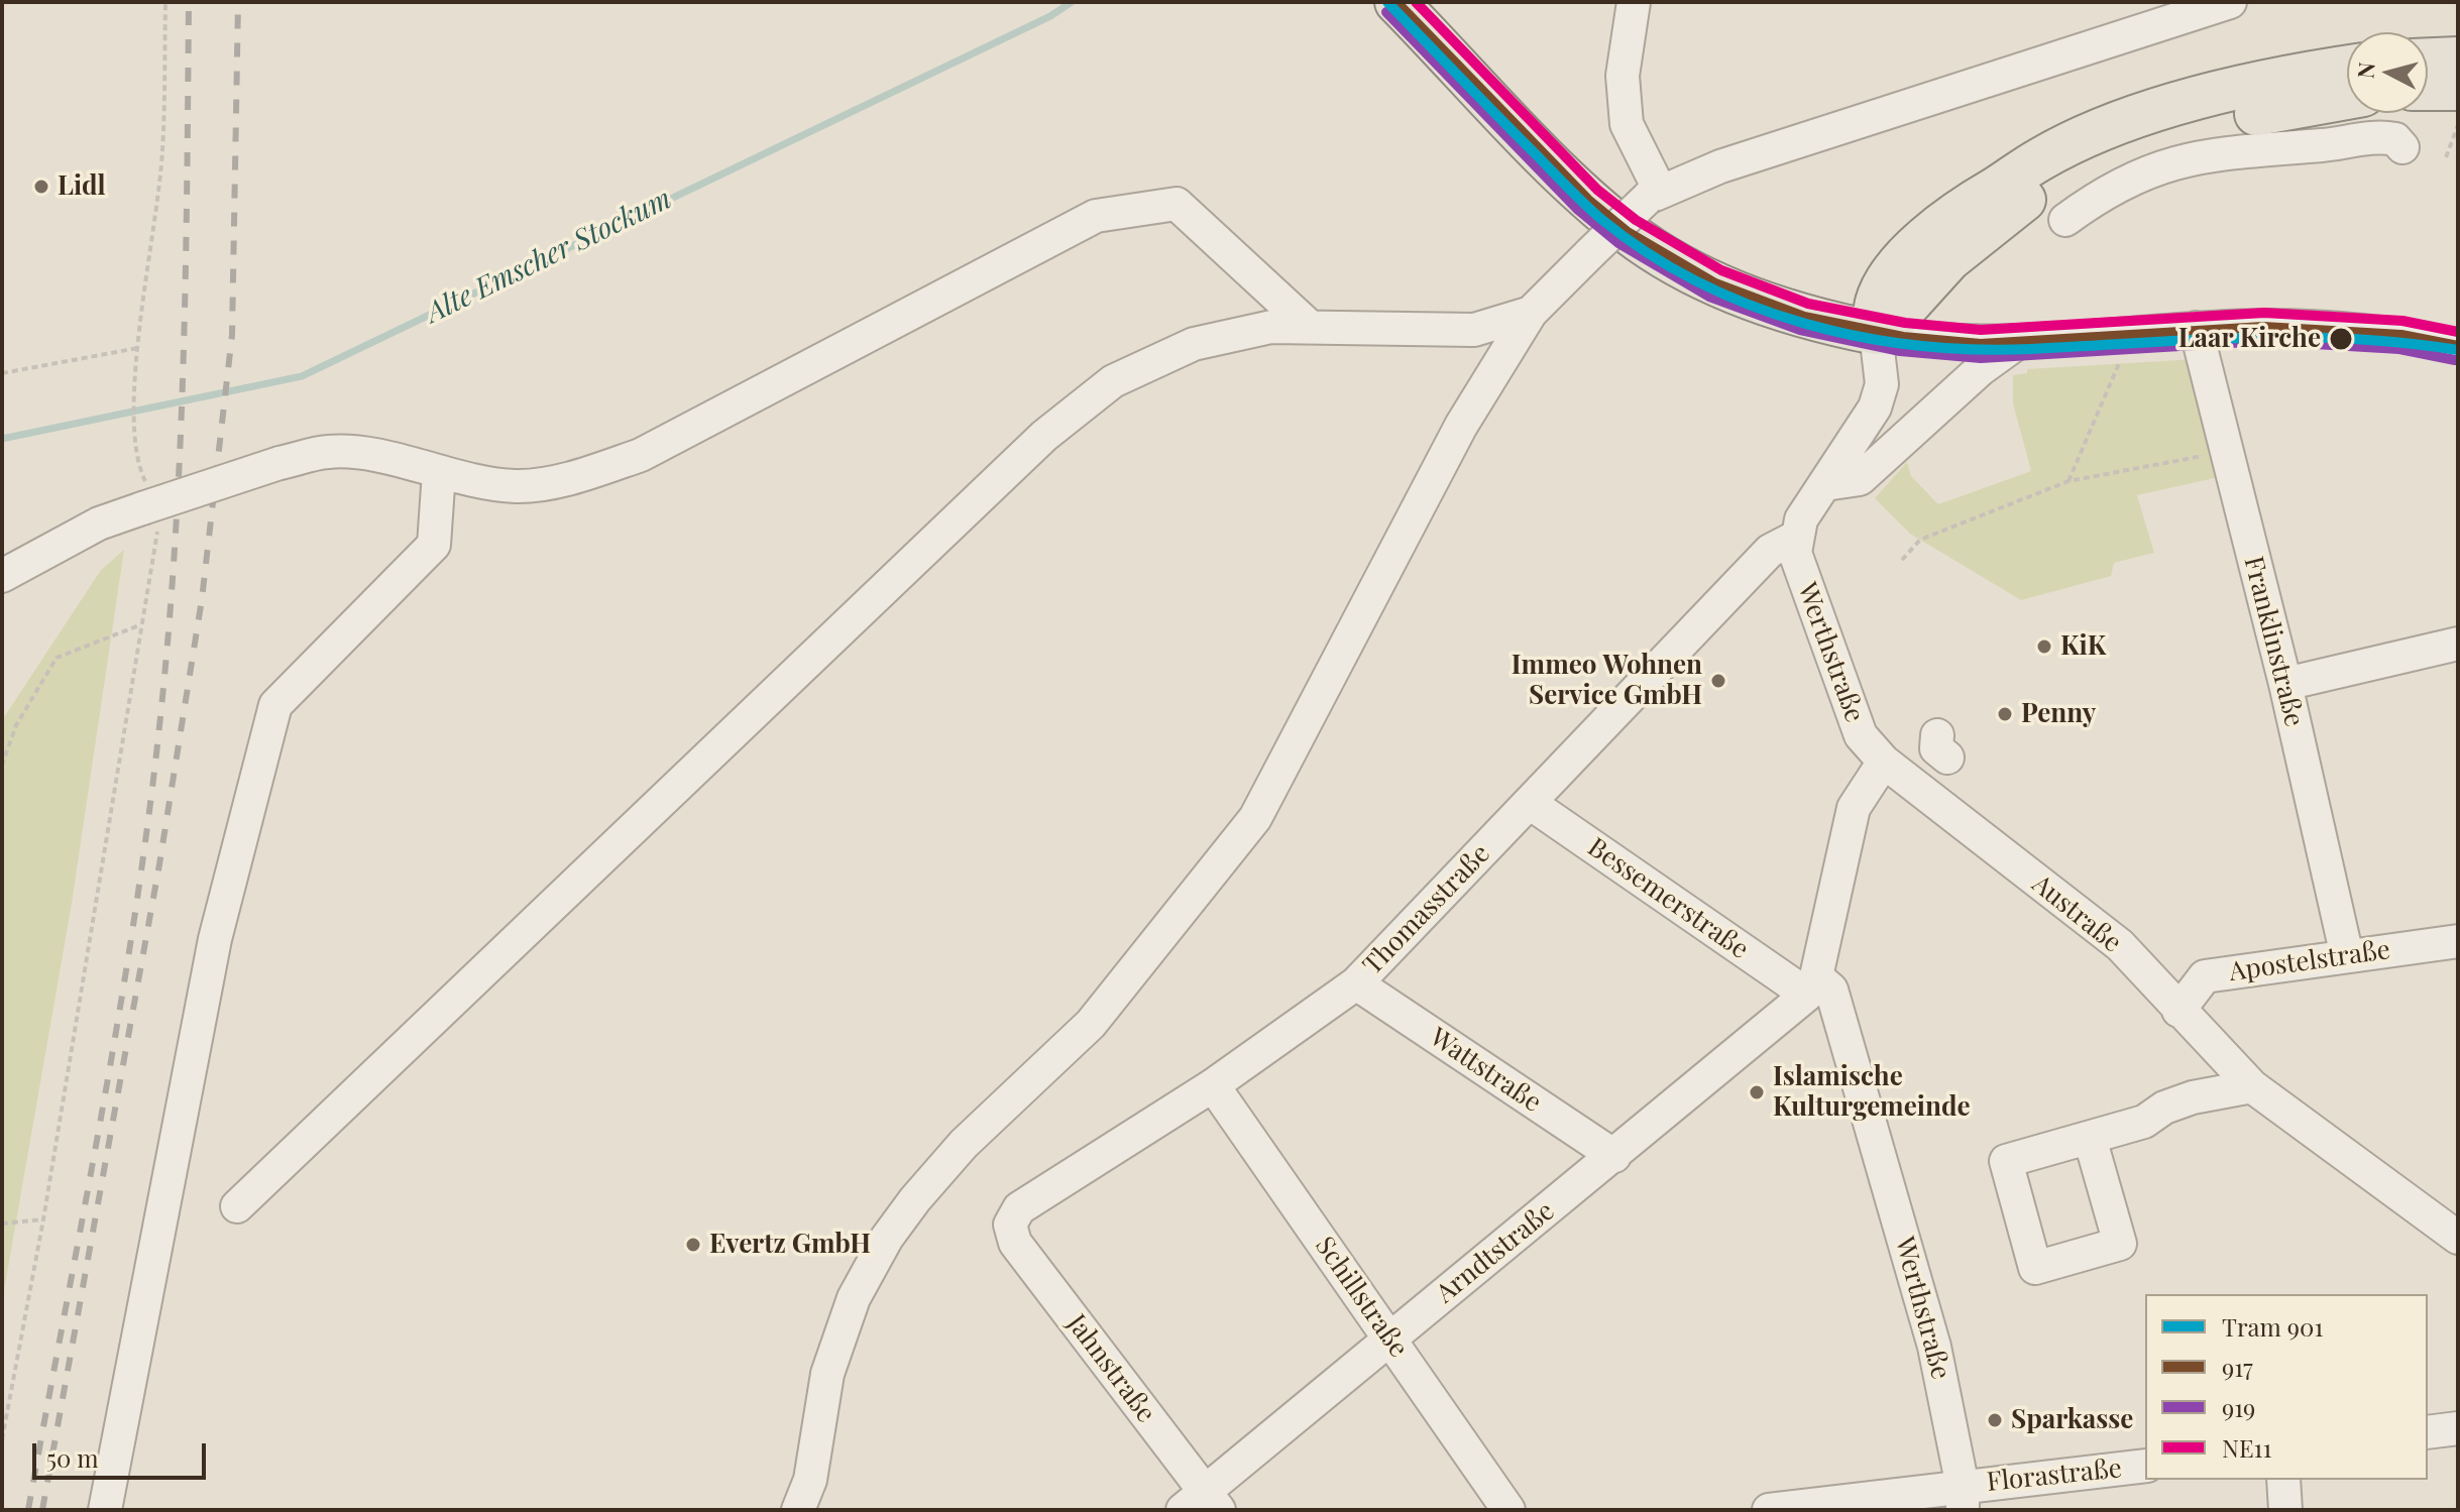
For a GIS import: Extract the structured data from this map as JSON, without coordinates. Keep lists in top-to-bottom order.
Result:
{
  "streets": {
    "street": [
      "Franklinstraße",
      "Werthstraße",
      "Bessemerstraße",
      "Thomasstraße",
      "Austraße",
      "Apostelstraße",
      "Wattstraße",
      "Arndtstraße",
      "Schillstraße",
      "Jahnstraße",
      "Florastraße"
    ]
  },
  "crossings": [
    ["Franklinstraße", "Apostelstraße"],
    ["Werthstraße", "Bessemerstraße"],
    ["Werthstraße", "Thomasstraße"],
    ["Werthstraße", "Austraße"],
    ["Werthstraße", "Arndtstraße"],
    ["Werthstraße", "Florastraße"],
    ["Bessemerstraße", "Thomasstraße"],
    ["Bessemerstraße", "Arndtstraße"],
    ["Thomasstraße", "Wattstraße"],
    ["Thomasstraße", "Schillstraße"],
    ["Thomasstraße", "Jahnstraße"],
    ["Austraße", "Apostelstraße"],
    ["Wattstraße", "Arndtstraße"],
    ["Arndtstraße", "Schillstraße"],
    ["Arndtstraße", "Jahnstraße"]
  ],
  "water": ["Alte Emscher Stockum"],
  "places": [
    "Lidl",
    "Laar Kirche",
    "KiK",
    "Immeo Wohnen Service GmbH",
    "Penny",
    "Islamische Kulturgemeinde",
    "Evertz GmbH",
    "Sparkasse"
  ],
  "lines": [
    "tram line 901",
    "transit line 917",
    "transit line NE11",
    "transit line 919"
  ],
  "legend": [
    "Tram 901",
    "917",
    "919",
    "NE11"
  ],
  "scale_bar": "50 m",
  "north": "left"
}
